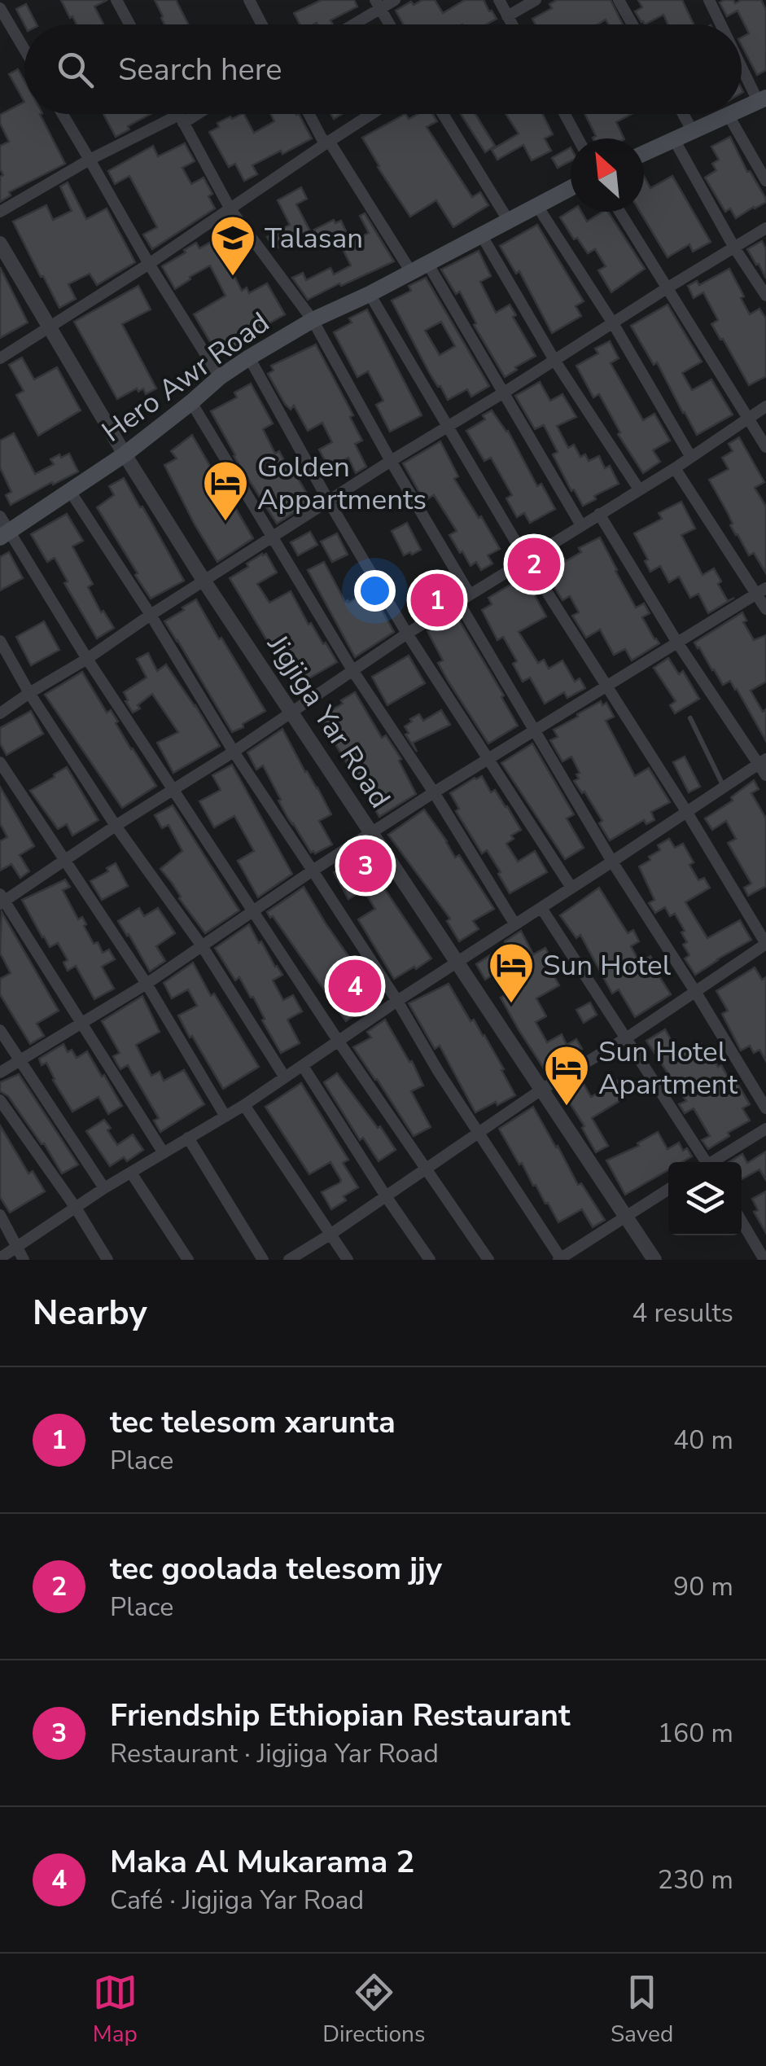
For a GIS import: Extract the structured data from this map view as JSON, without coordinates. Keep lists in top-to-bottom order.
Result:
{
  "streets": {
    "main road": ["Hero Awr Road"],
    "street": ["Jigjiga Yar Road"]
  },
  "crossings": [
    ["Hero Awr Road", "Jigjiga Yar Road"]
  ],
  "places": {
    "school or university": ["Talasan"],
    "hotel": ["Golden Appartments", "Sun Hotel", "Sun Hotel Apartment"]
  },
  "north": "top left",
  "page": {
    "search": "Search here",
    "pins": [
      "2",
      "1",
      "3",
      "4"
    ],
    "heading": ["Nearby", "4 results"],
    "list": [
      {
        "mark": "1",
        "name": "tec telesom xarunta",
        "note": "Place",
        "value": "40 m"
      },
      {
        "mark": "2",
        "name": "tec goolada telesom jjy",
        "note": "Place",
        "value": "90 m"
      },
      {
        "mark": "3",
        "name": "Friendship Ethiopian Restaurant",
        "note": "Restaurant · Jigjiga Yar Road",
        "value": "160 m"
      },
      {
        "mark": "4",
        "name": "Maka Al Mukarama 2",
        "note": "Café · Jigjiga Yar Road",
        "value": "230 m"
      }
    ],
    "nav": ["Map", "Directions", "Saved"]
  }
}
